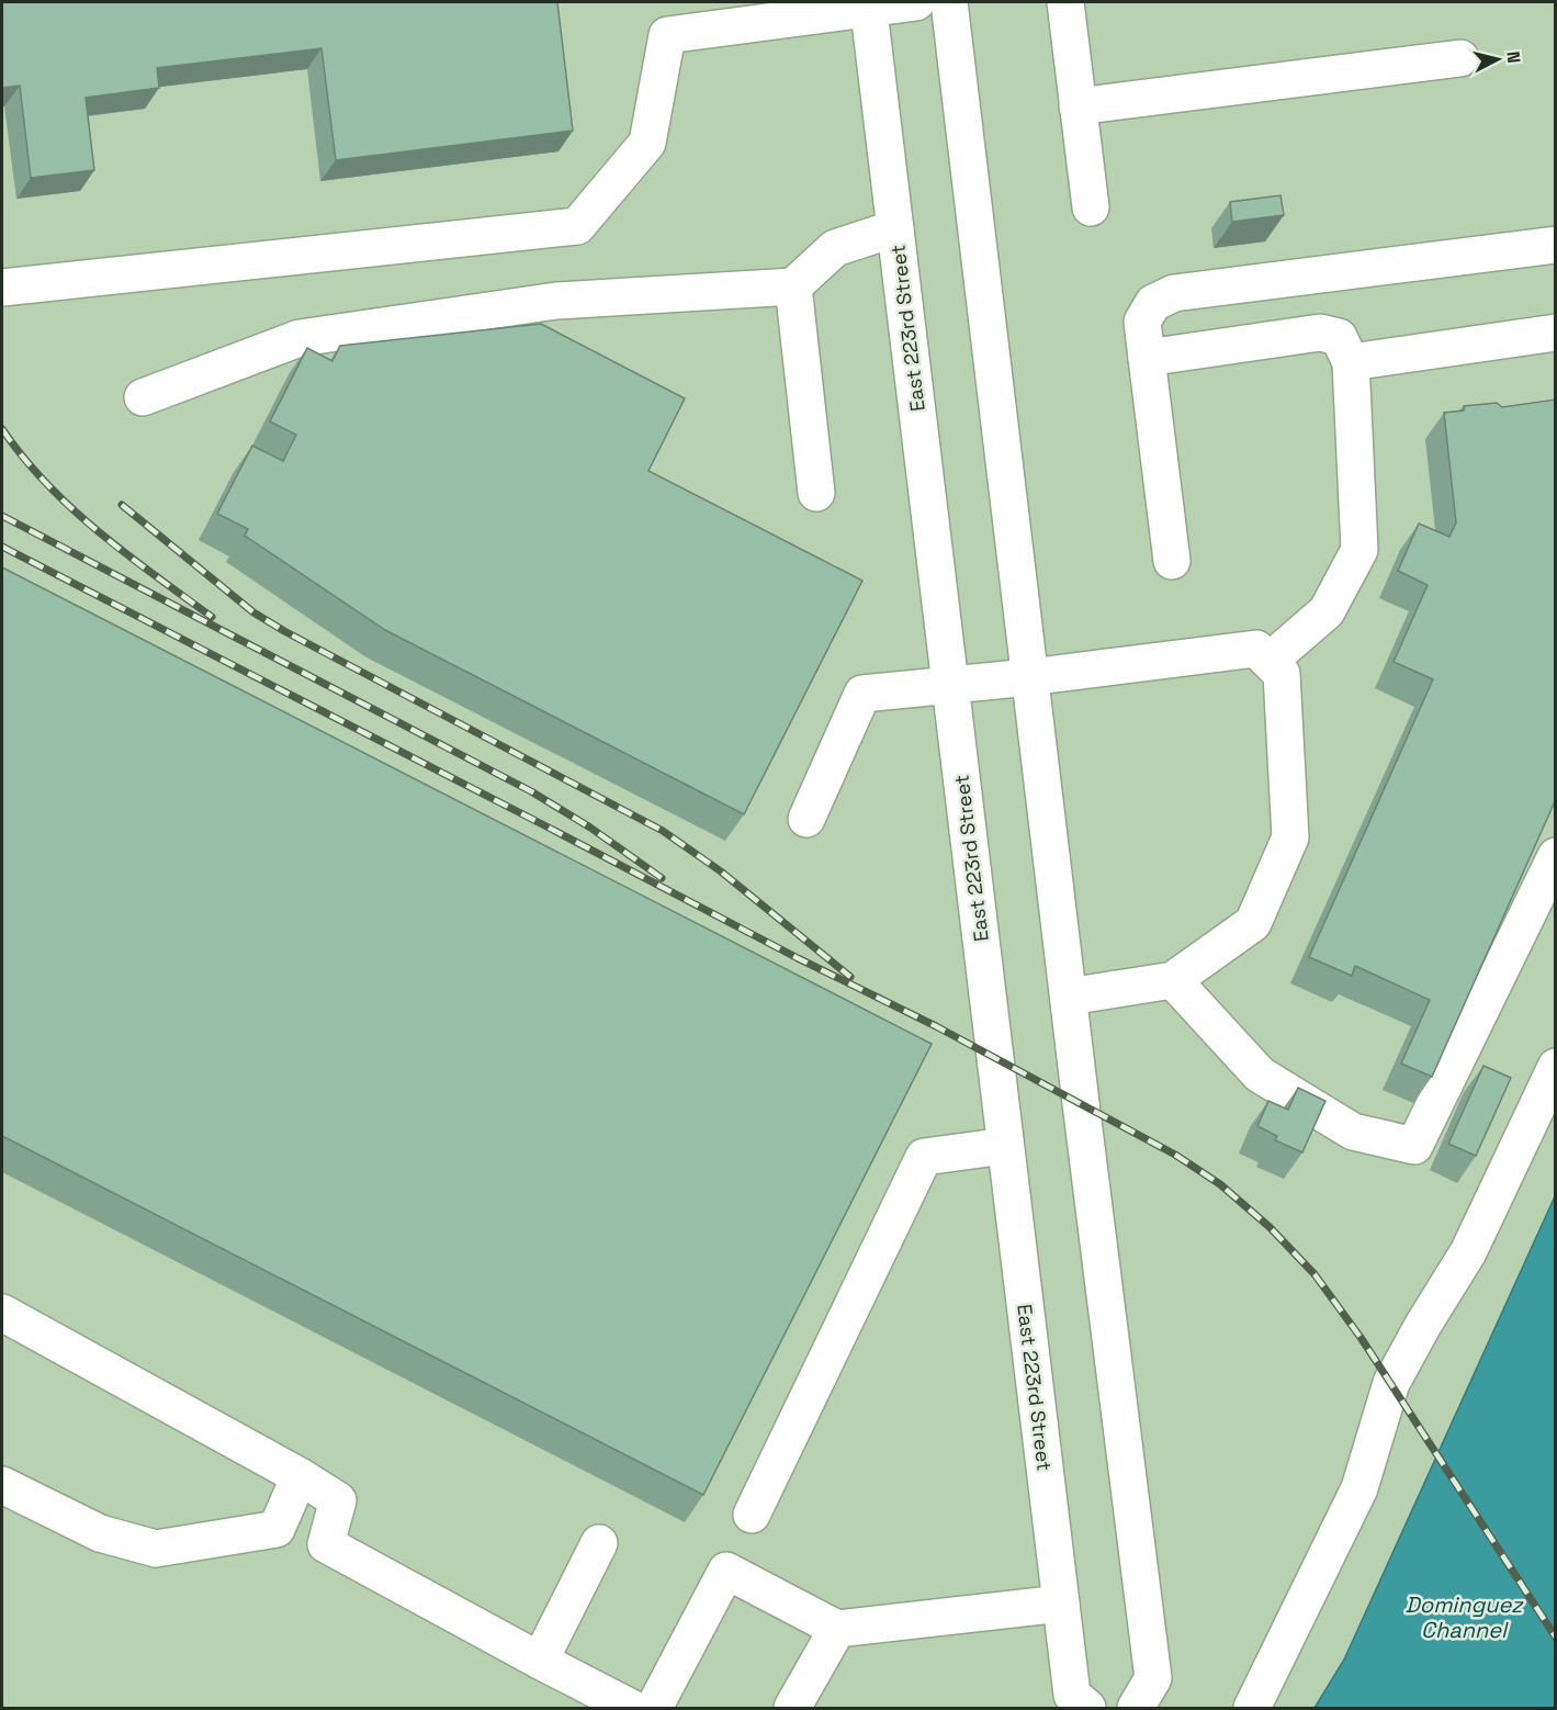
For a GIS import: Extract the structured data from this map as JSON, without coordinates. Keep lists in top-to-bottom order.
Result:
{
  "streets": {
    "main road": ["East 223rd Street"]
  },
  "water": ["Dominguez Channel"],
  "north": "right"
}
